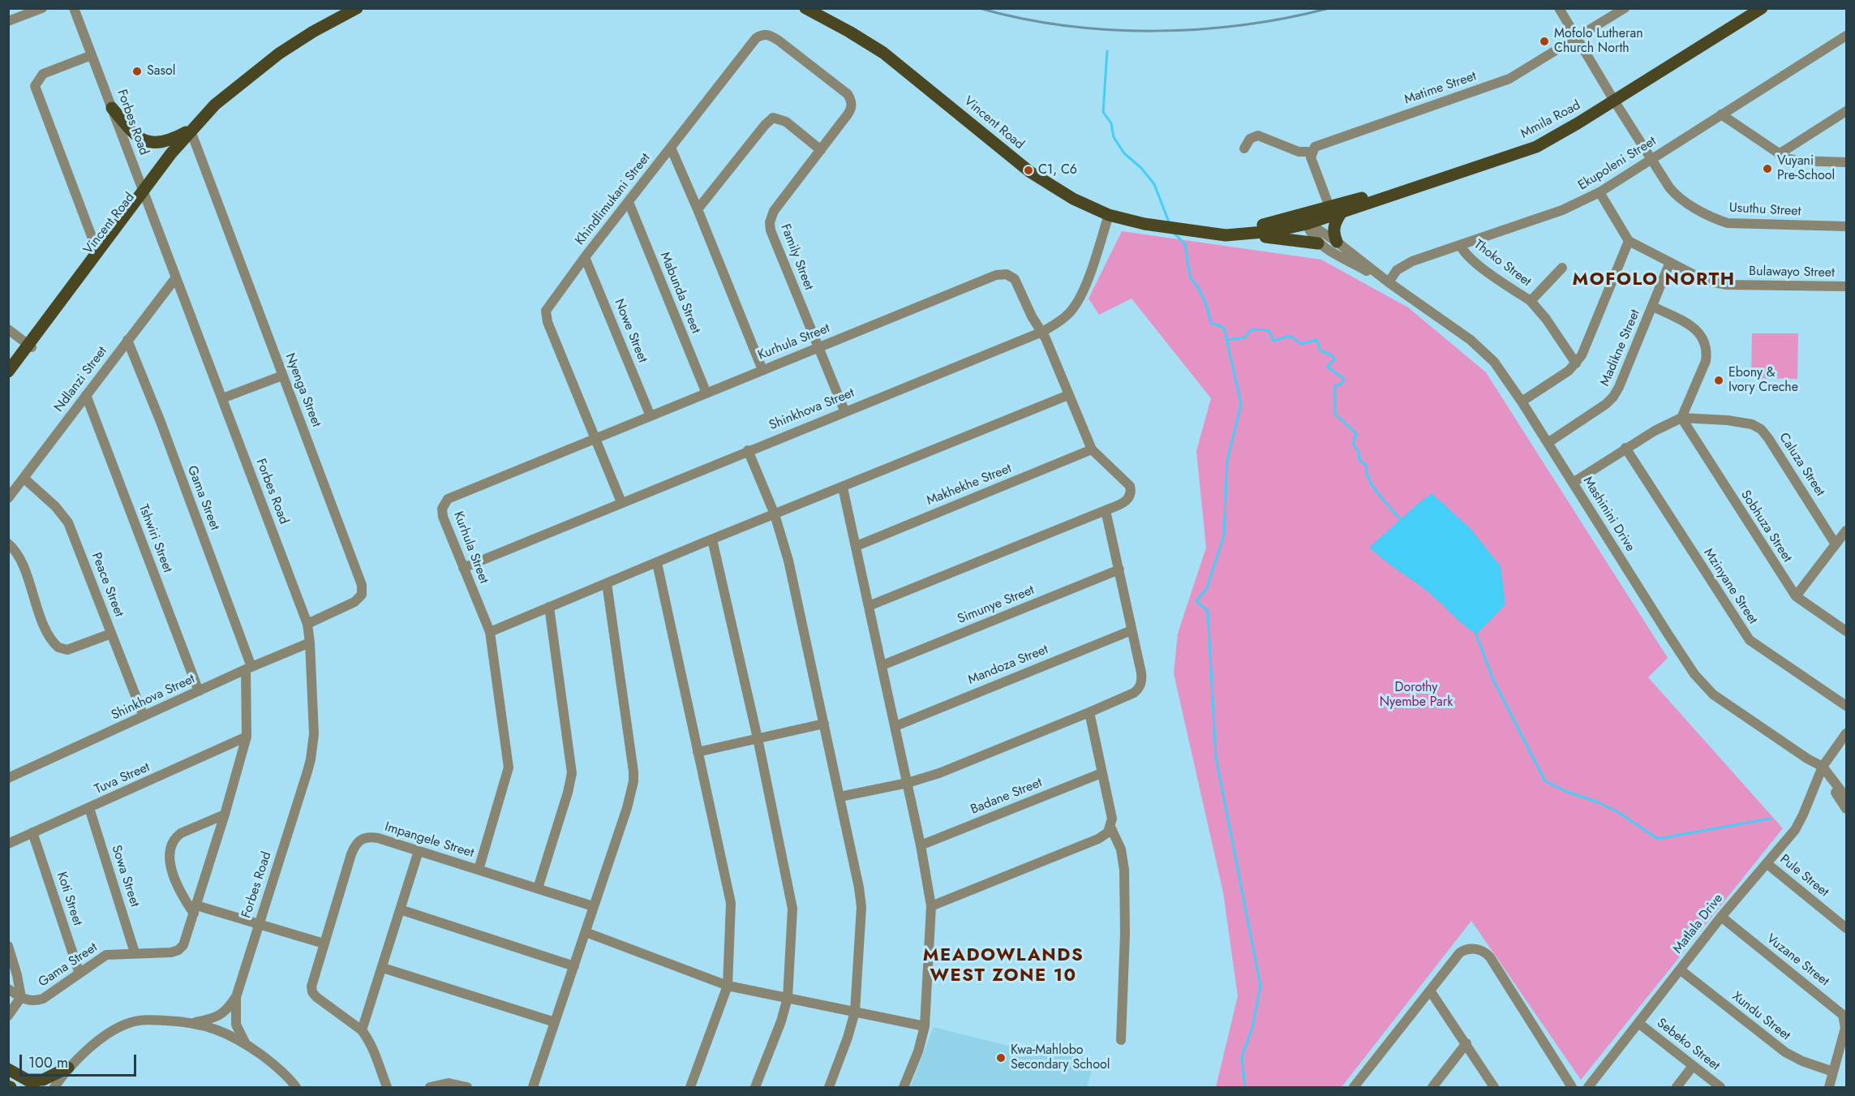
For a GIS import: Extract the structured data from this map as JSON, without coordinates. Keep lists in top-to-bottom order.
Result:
{
  "streets": {
    "main road": ["Mmila Road", "Vincent Road"],
    "street": [
      "Matime Street",
      "Forbes Road",
      "Ekupoleni Street",
      "Khindlimukani Street",
      "Usuthu Street",
      "Family Street",
      "Thoko Street",
      "Bulawayo Street",
      "Mabunda Street",
      "Nowe Street",
      "Kurhula Street",
      "Madikne Street",
      "Ndlanzi Street",
      "Nyenga Street",
      "Shinkhova Street",
      "Caluza Street",
      "Makhekhe Street",
      "Gama Street",
      "Mashinini Drive",
      "Sobhuza Street",
      "Tshwiri Street",
      "Peace Street",
      "Mzinyane Street",
      "Simunye Street",
      "Mandoza Street",
      "Tuva Street",
      "Badane Street",
      "Impangele Street",
      "Sowa Street",
      "Pule Street",
      "Koti Street",
      "Matlala Drive",
      "Vuzane Street",
      "Xundu Street",
      "Sebeko Street"
    ]
  },
  "crossings": [
    ["Matime Street", "Usuthu Street"],
    ["Mmila Road", "Vincent Road"],
    ["Mmila Road", "Usuthu Street"],
    ["Mmila Road", "Mashinini Drive"],
    ["Forbes Road", "Vincent Road"],
    ["Forbes Road", "Ndlanzi Street"],
    ["Forbes Road", "Nyenga Street"],
    ["Forbes Road", "Shinkhova Street"],
    ["Vincent Road", "Nyenga Street"],
    ["Vincent Road", "Shinkhova Street"],
    ["Vincent Road", "Mashinini Drive"],
    ["Ekupoleni Street", "Usuthu Street"],
    ["Ekupoleni Street", "Thoko Street"],
    ["Ekupoleni Street", "Mashinini Drive"],
    ["Khindlimukani Street", "Family Street"],
    ["Khindlimukani Street", "Mabunda Street"],
    ["Khindlimukani Street", "Nowe Street"],
    ["Khindlimukani Street", "Kurhula Street"],
    ["Khindlimukani Street", "Shinkhova Street"],
    ["Family Street", "Kurhula Street"],
    ["Family Street", "Shinkhova Street"],
    ["Bulawayo Street", "Madikne Street"],
    ["Mabunda Street", "Kurhula Street"],
    ["Nowe Street", "Kurhula Street"],
    ["Kurhula Street", "Shinkhova Street"],
    ["Kurhula Street", "Makhekhe Street"],
    ["Kurhula Street", "Impangele Street"],
    ["Madikne Street", "Mashinini Drive"],
    ["Ndlanzi Street", "Gama Street"],
    ["Ndlanzi Street", "Tshwiri Street"],
    ["Ndlanzi Street", "Peace Street"],
    ["Shinkhova Street", "Gama Street"],
    ["Shinkhova Street", "Tshwiri Street"],
    ["Shinkhova Street", "Peace Street"],
    ["Caluza Street", "Mashinini Drive"],
    ["Caluza Street", "Sobhuza Street"],
    ["Caluza Street", "Mzinyane Street"],
    ["Gama Street", "Tuva Street"],
    ["Gama Street", "Sowa Street"],
    ["Gama Street", "Koti Street"],
    ["Mashinini Drive", "Matlala Drive"],
    ["Tuva Street", "Sowa Street"],
    ["Tuva Street", "Koti Street"],
    ["Pule Street", "Matlala Drive"],
    ["Matlala Drive", "Vuzane Street"],
    ["Matlala Drive", "Xundu Street"],
    ["Matlala Drive", "Sebeko Street"],
    ["Vuzane Street", "Xundu Street"]
  ],
  "districts": ["MOFOLO NORTH", "MEADOWLANDS WEST ZONE 10"],
  "parks": ["Dorothy Nyembe Park"],
  "places": [
    "Mofolo Lutheran Church North",
    "Sasol",
    "Vuyani Pre-School",
    "C1, C6",
    "Ebony & Ivory Creche",
    "Kwa-Mahlobo Secondary School"
  ],
  "scale_bar": "100 m"
}
